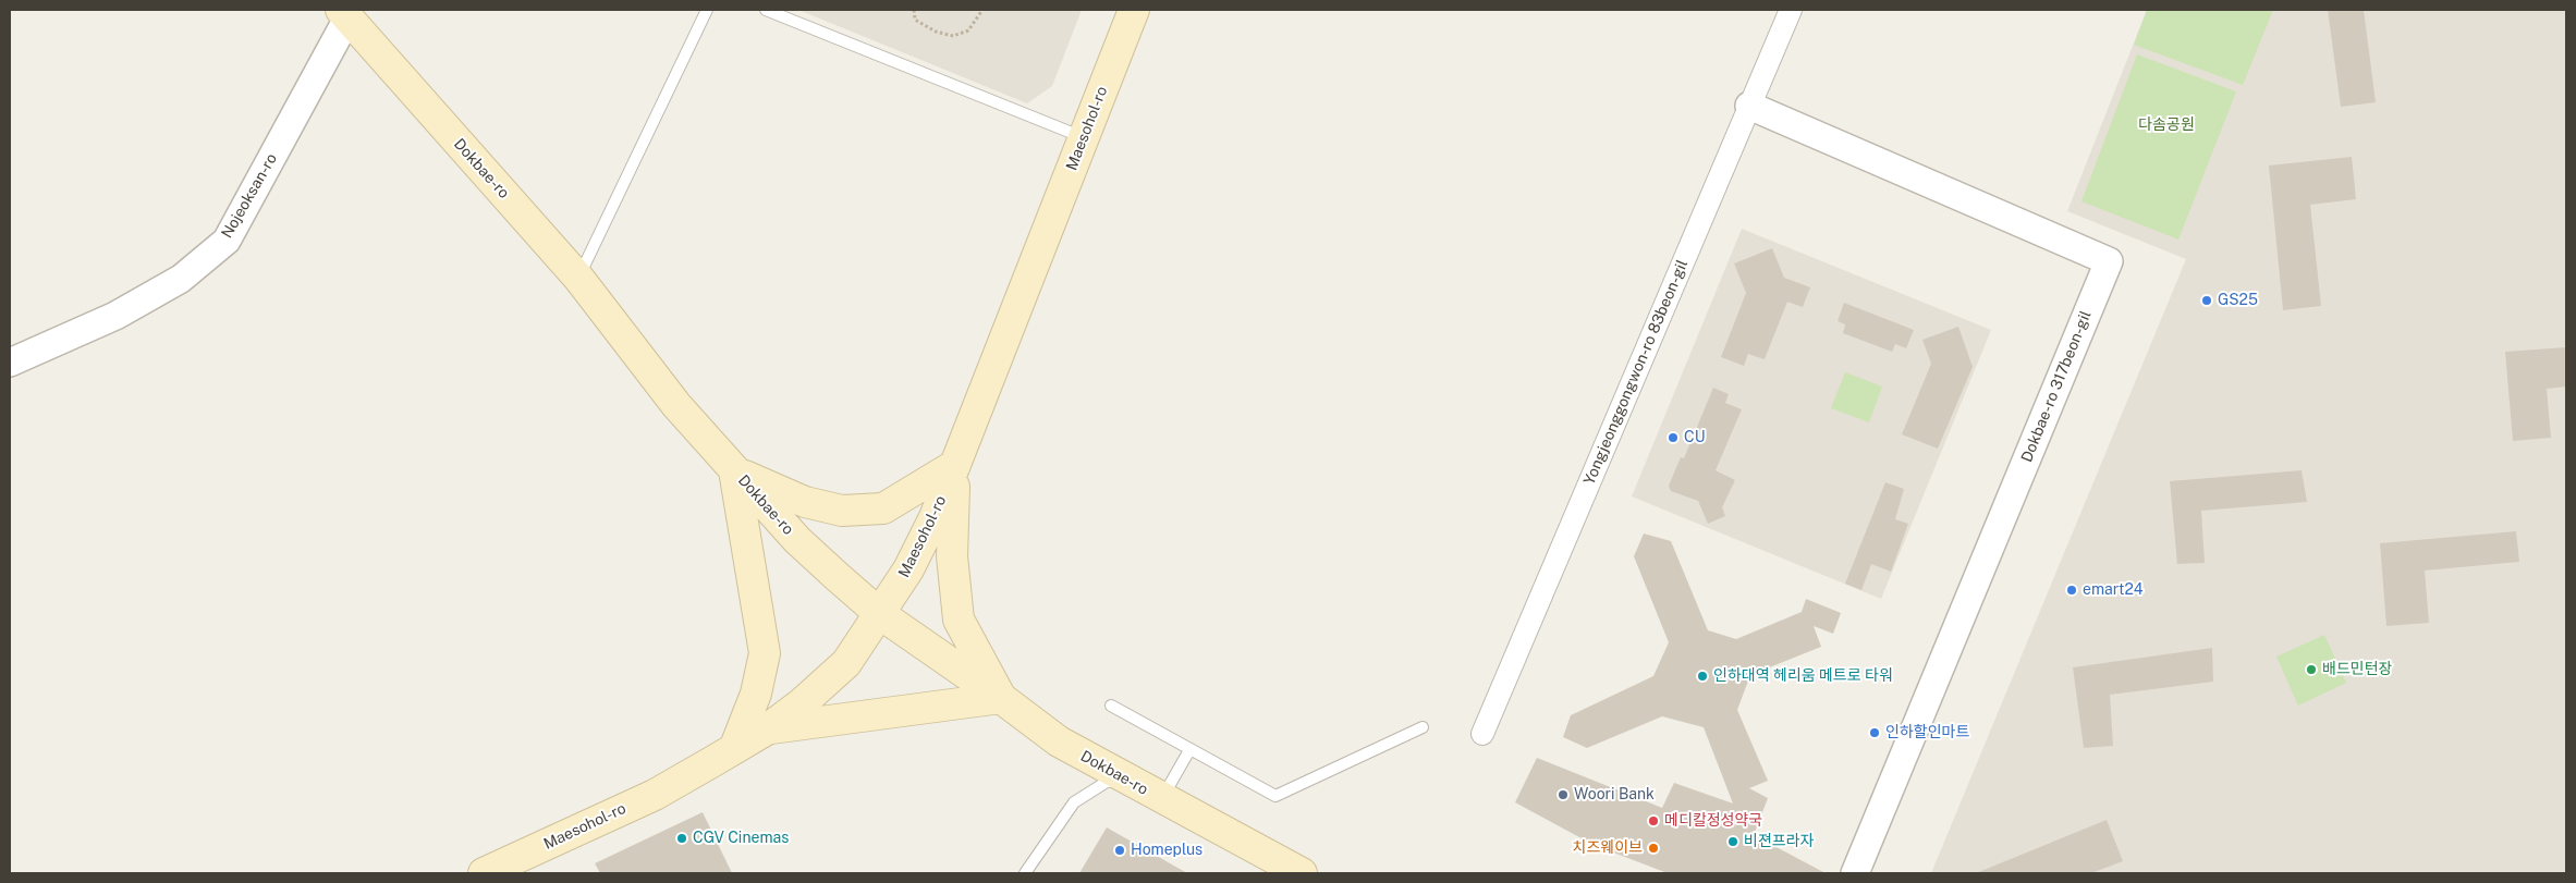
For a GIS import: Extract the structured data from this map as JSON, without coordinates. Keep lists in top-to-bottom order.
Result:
{
  "streets": {
    "main road": ["Maesohol-ro", "Dokbae-ro"],
    "street": ["Nojeoksan-ro", "Yongjeonggongwon-ro 83beon-gil", "Dokbae-ro 317beon-gil"]
  },
  "crossings": [
    ["Maesohol-ro", "Dokbae-ro"],
    ["Dokbae-ro", "Nojeoksan-ro"],
    ["Yongjeonggongwon-ro 83beon-gil", "Dokbae-ro 317beon-gil"]
  ],
  "parks": ["다솜공원"],
  "places": [
    "GS25",
    "CU",
    "emart24",
    "배드민턴장",
    "인하대역 헤리움 메트로 타워",
    "인하할인마트",
    "Woori Bank",
    "메디칼정성약국",
    "CGV Cinemas",
    "비젼프라자",
    "치즈웨이브",
    "Homeplus"
  ]
}
